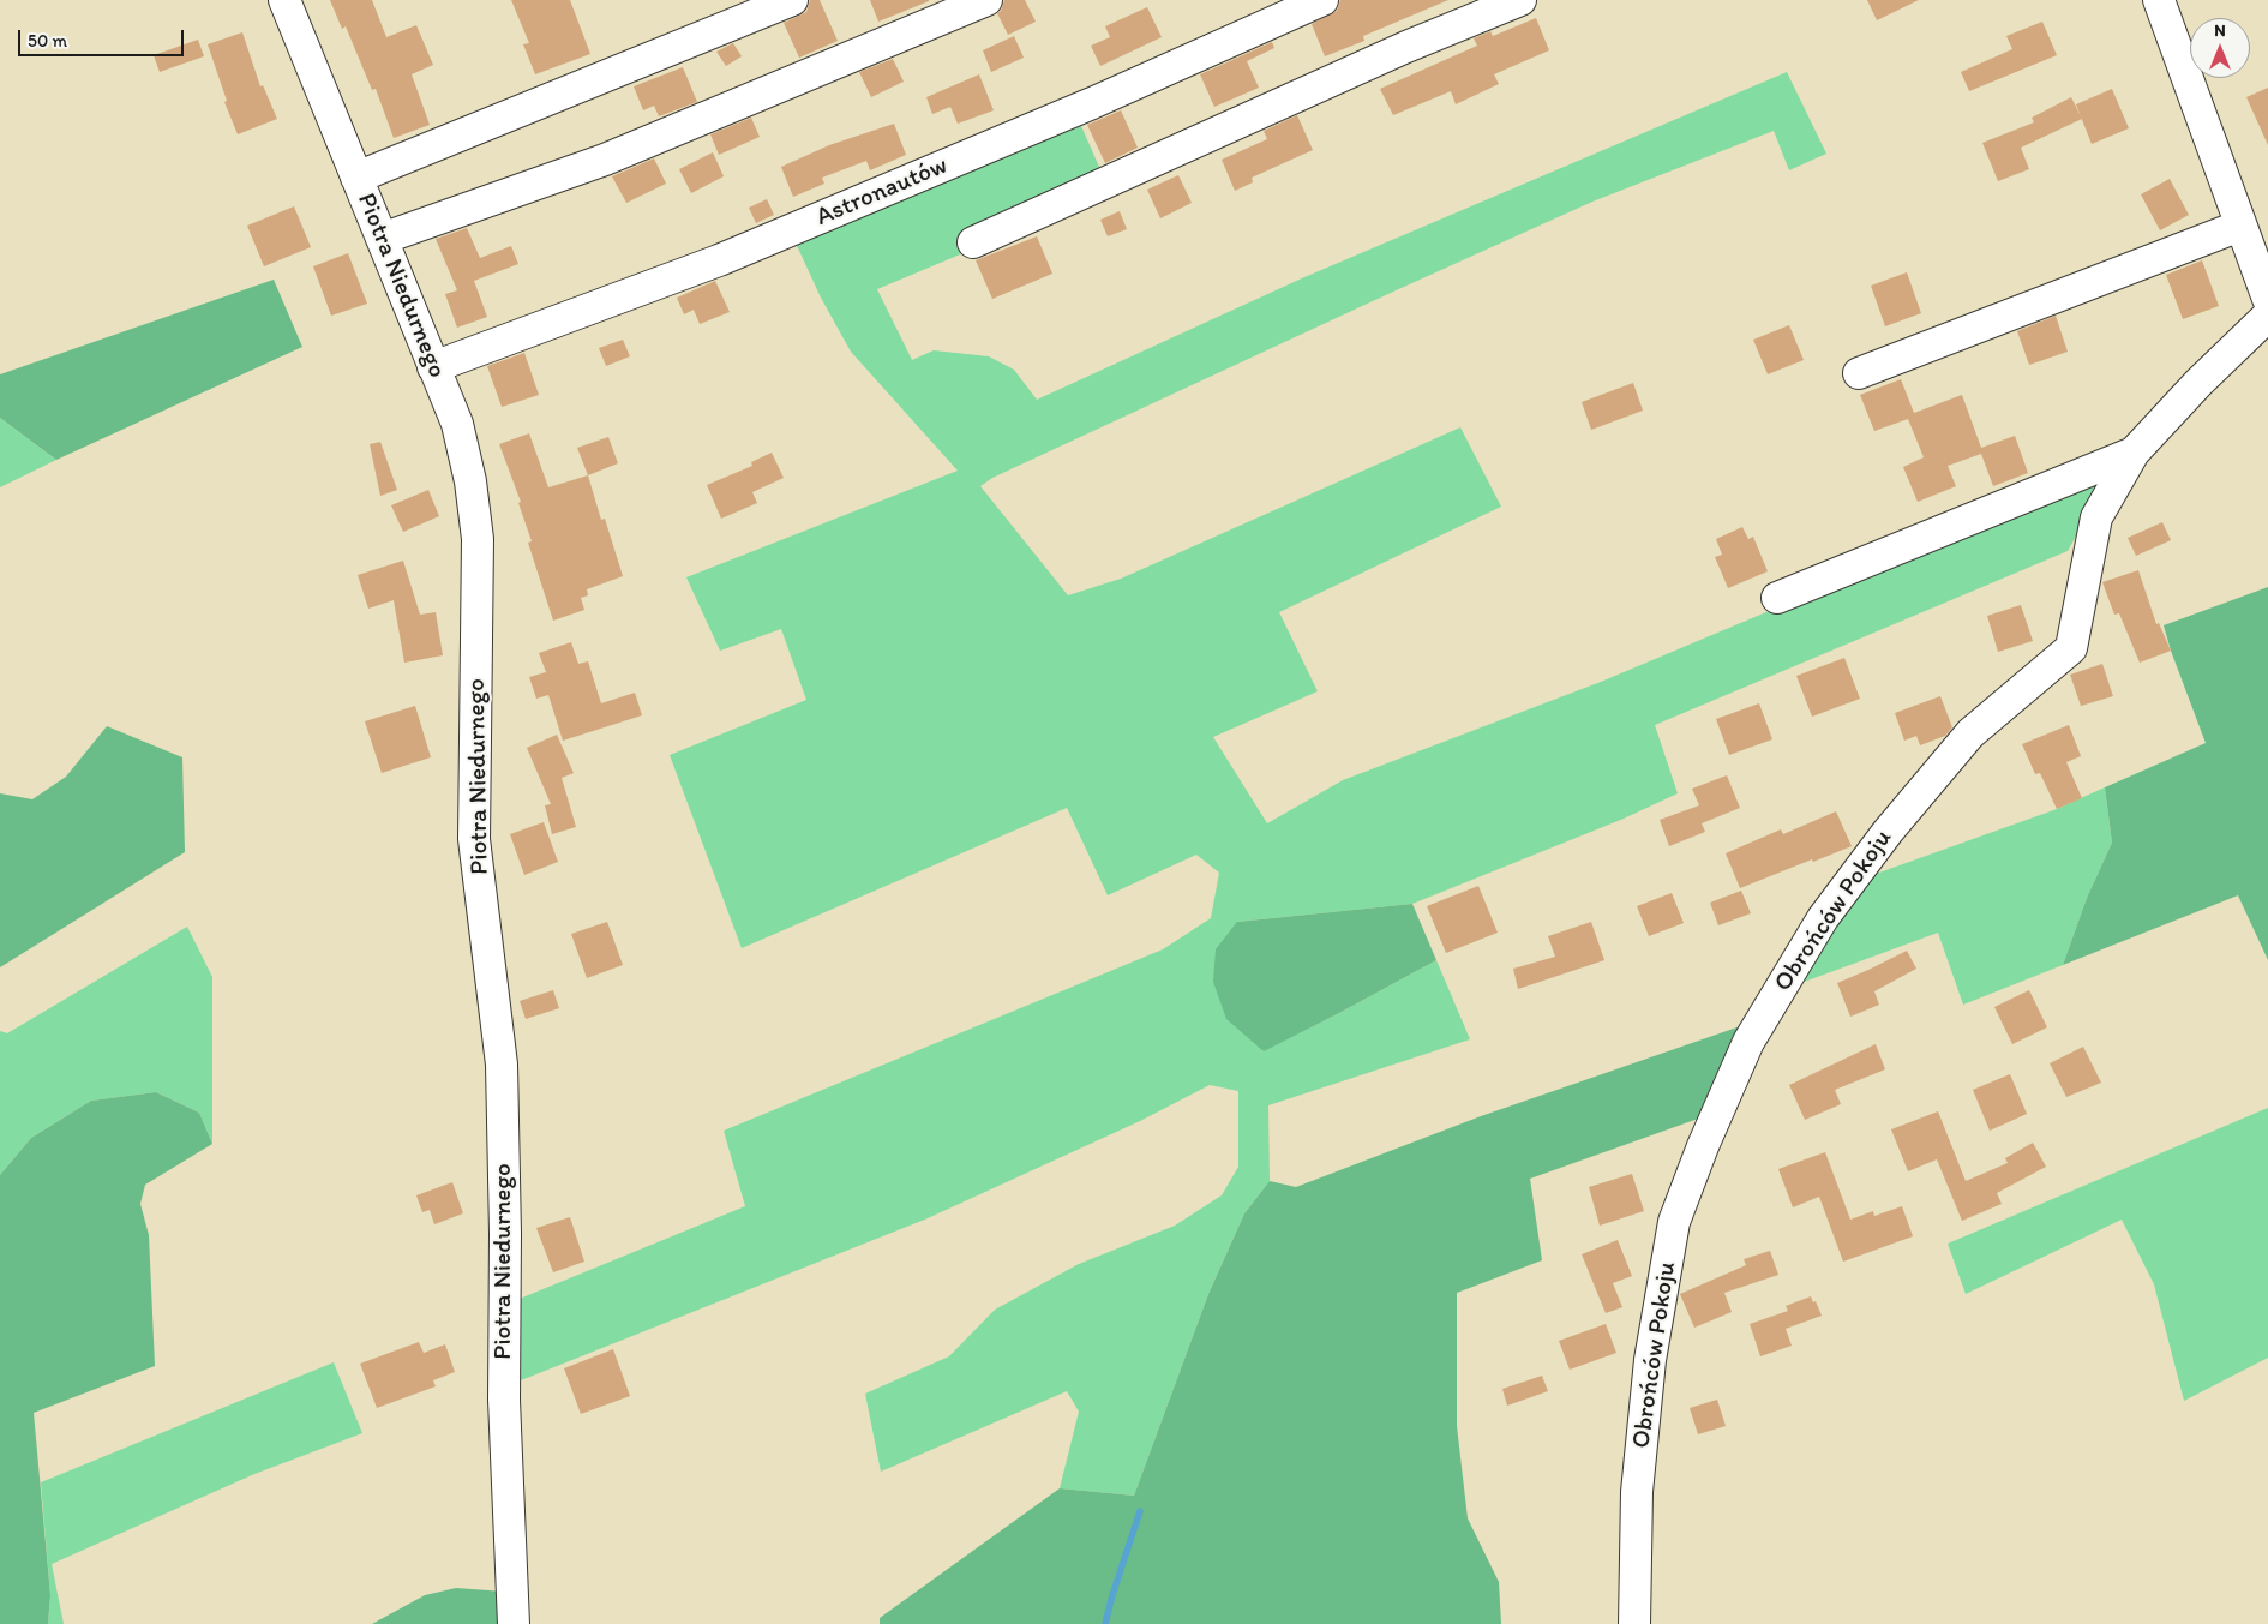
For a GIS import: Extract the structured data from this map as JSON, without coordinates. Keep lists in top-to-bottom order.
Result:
{
  "streets": {
    "street": ["Astronautów", "Piotra Niedurnego", "Obrońców Pokoju"]
  },
  "crossings": [
    ["Astronautów", "Piotra Niedurnego"]
  ],
  "scale_bar": "50 m",
  "north": "top"
}
